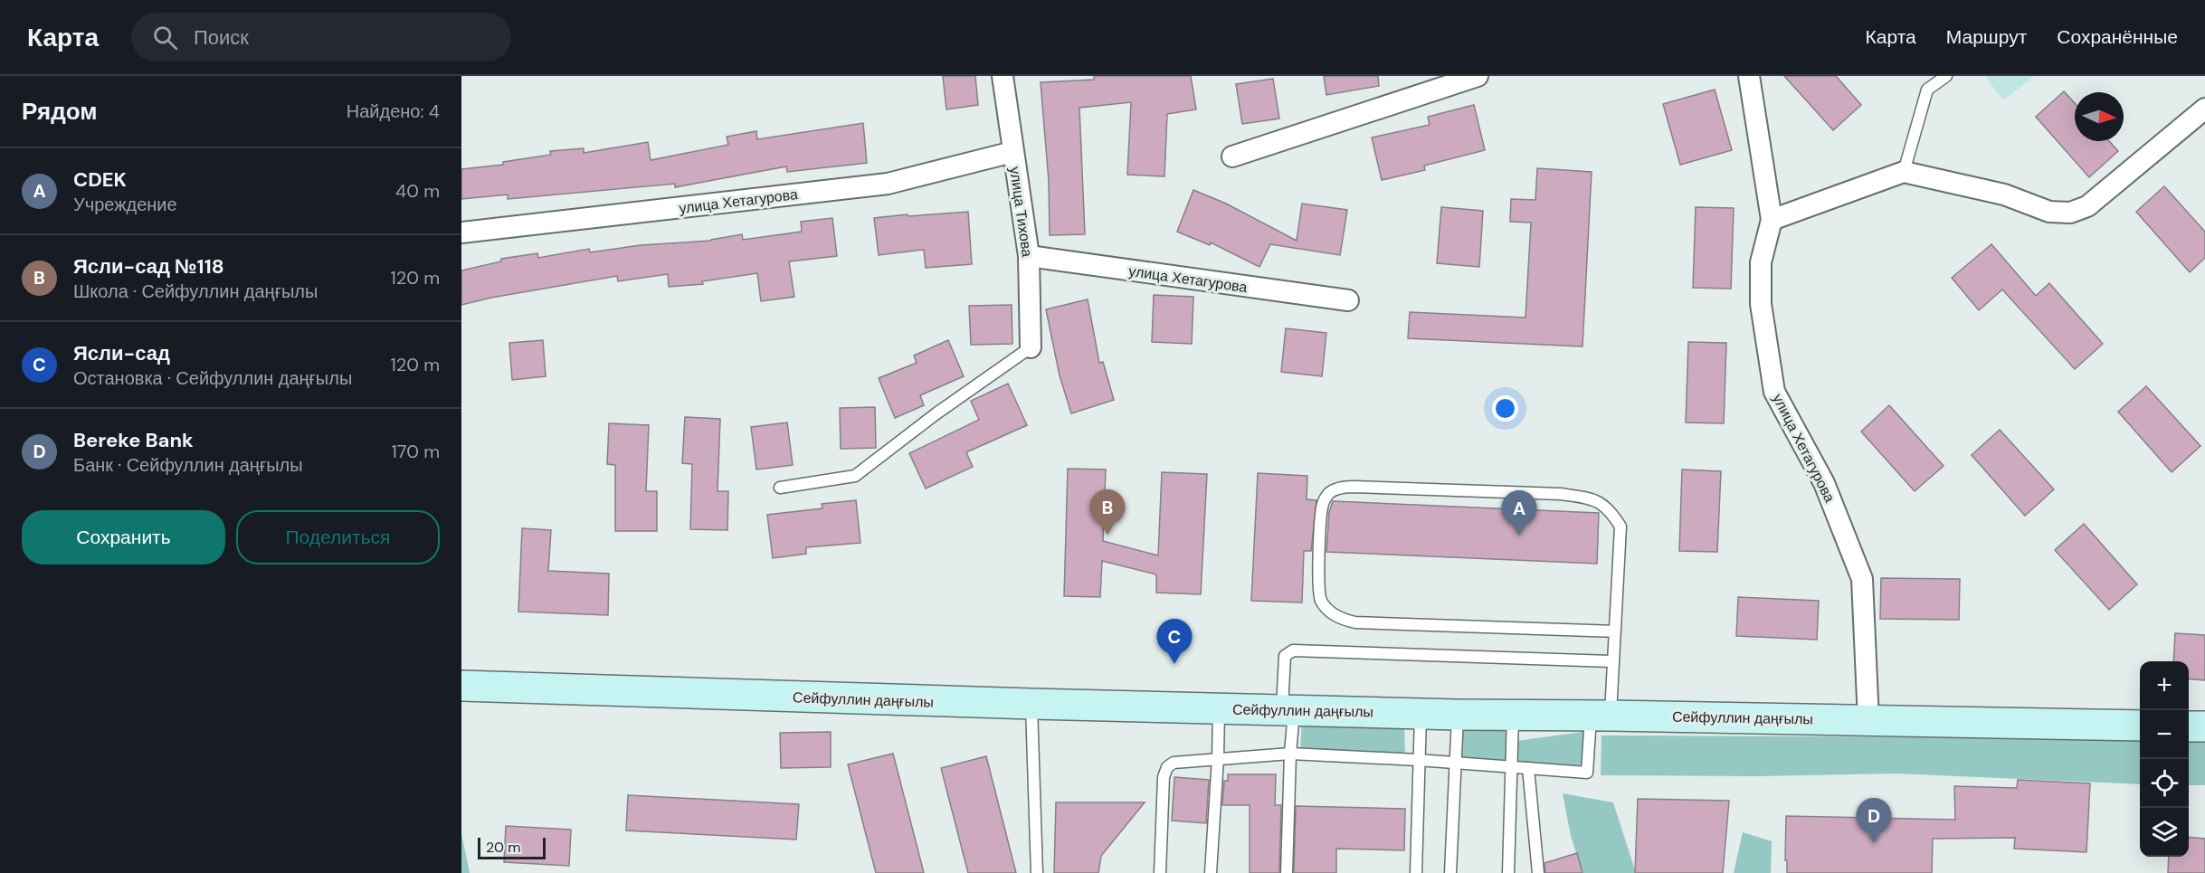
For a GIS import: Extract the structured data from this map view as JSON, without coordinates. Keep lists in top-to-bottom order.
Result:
{
  "streets": {
    "main road": ["Сейфуллин даңғылы"],
    "street": ["улица Хетагурова", "улица Тихова"]
  },
  "crossings": [
    ["улица Хетагурова", "улица Тихова"],
    ["улица Хетагурова", "Сейфуллин даңғылы"]
  ],
  "scale_bar": "20 m",
  "north": "right",
  "page": {
    "header": "Карта",
    "search": "Поиск",
    "nav": ["Карта", "Маршрут", "Сохранённые"],
    "heading": ["Рядом", "Найдено: 4"],
    "list": [
      {
        "mark": "A",
        "name": "CDEK",
        "note": "Учреждение",
        "value": "40 m"
      },
      {
        "mark": "B",
        "name": "Ясли-сад №118",
        "note": "Школа · Сейфуллин даңғылы",
        "value": "120 m"
      },
      {
        "mark": "C",
        "name": "Ясли-сад",
        "note": "Остановка · Сейфуллин даңғылы",
        "value": "120 m"
      },
      {
        "mark": "D",
        "name": "Bereke Bank",
        "note": "Банк · Сейфуллин даңғылы",
        "value": "170 m"
      }
    ],
    "pins": [
      "B",
      "A",
      "C",
      "D"
    ],
    "buttons": ["Сохранить", "Поделиться"],
    "map_buttons": ["+", "−"],
    "scale": "20 m"
  }
}
